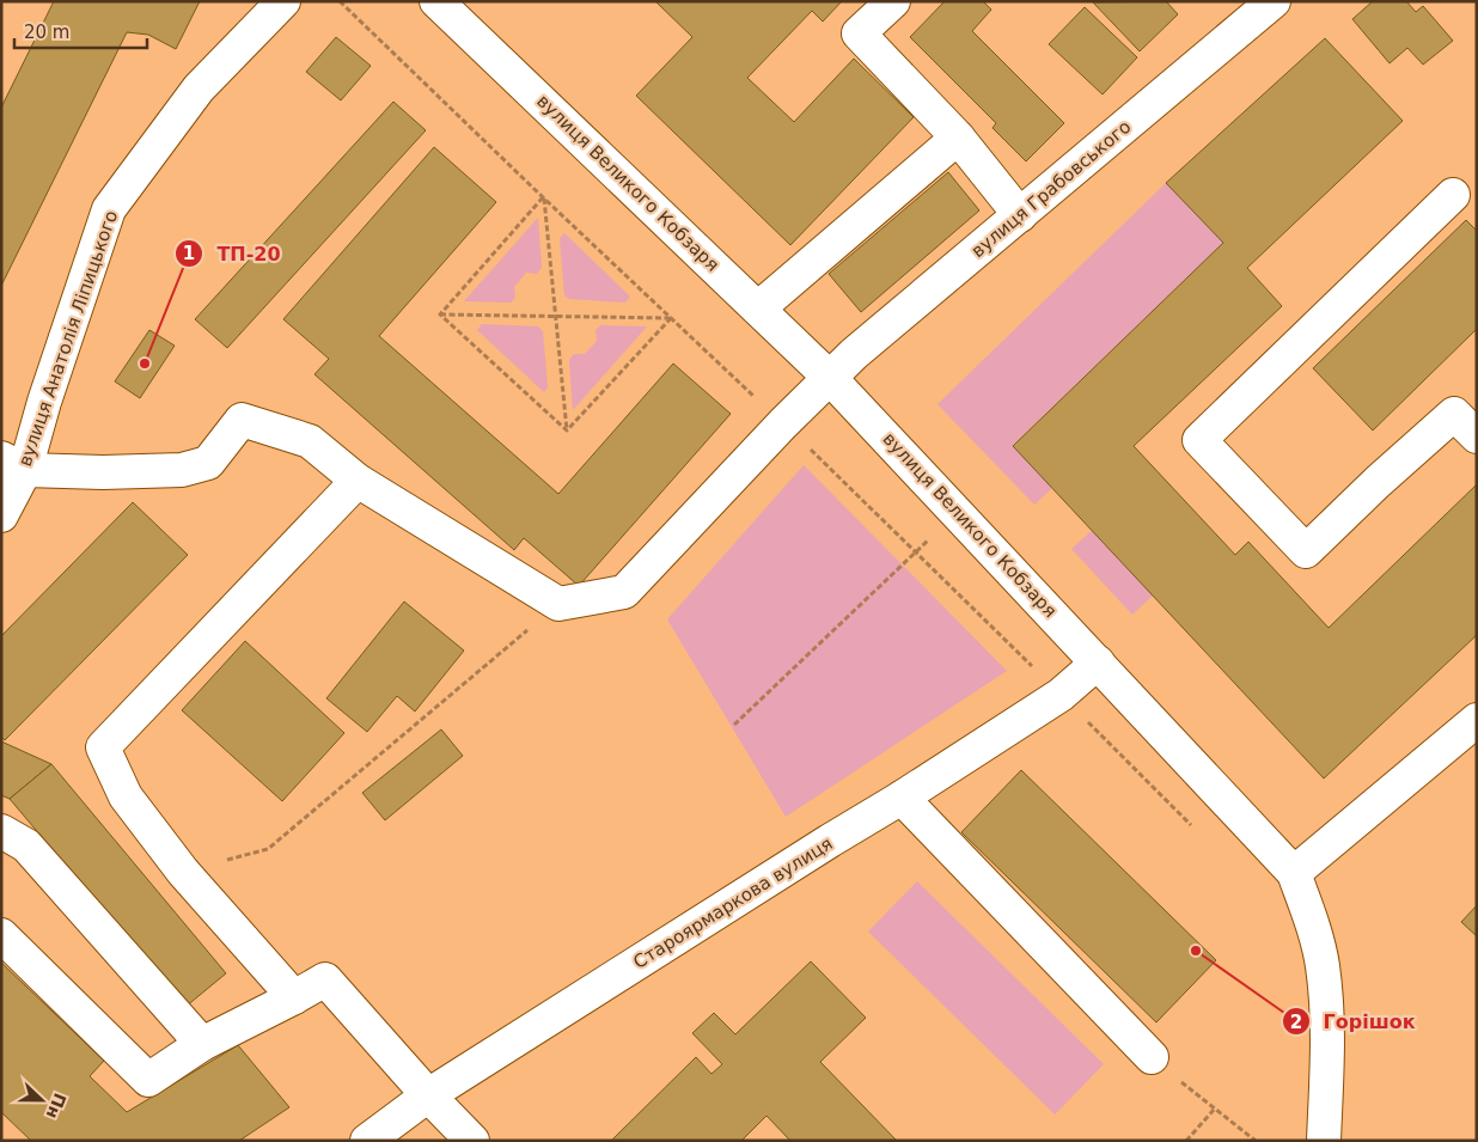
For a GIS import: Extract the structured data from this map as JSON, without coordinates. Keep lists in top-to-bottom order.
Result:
{
  "streets": {
    "street": [
      "вулиця Великого Кобзаря",
      "вулиця Грабовського",
      "вулиця Анатолія Ліпицького",
      "Староярмаркова вулиця"
    ]
  },
  "crossings": [
    ["вулиця Великого Кобзаря", "вулиця Грабовського"],
    ["вулиця Великого Кобзаря", "Староярмаркова вулиця"]
  ],
  "places": ["ТП-20", "Горішок"],
  "scale_bar": "20 m",
  "north": "right"
}
